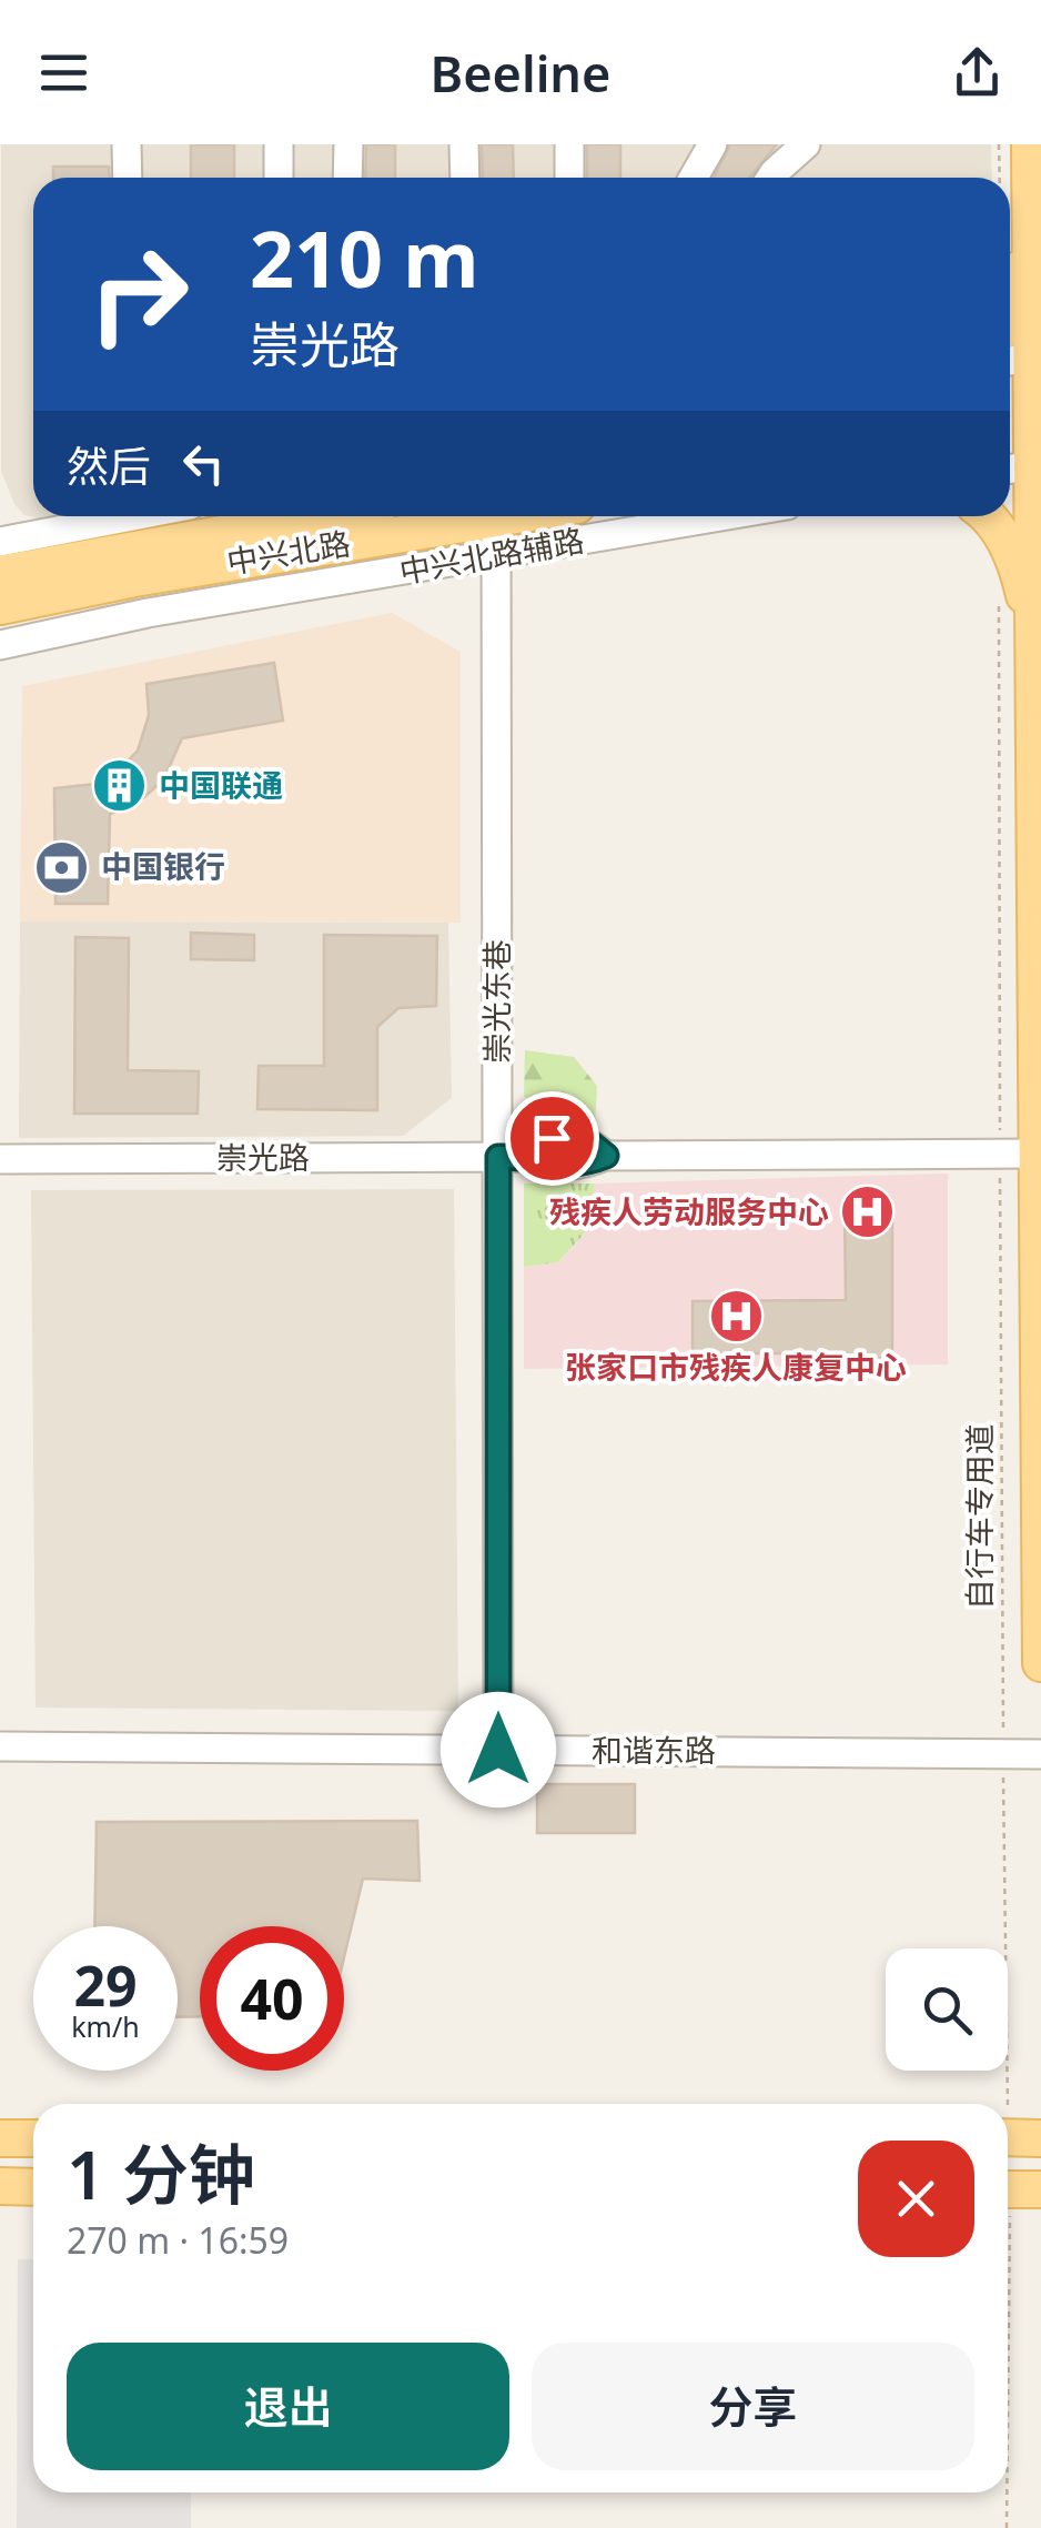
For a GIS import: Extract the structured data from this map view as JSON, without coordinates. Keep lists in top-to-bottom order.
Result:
{
  "streets": {
    "main road": ["中兴北路"],
    "street": [
      "中兴北路辅路",
      "崇光东巷",
      "崇光路",
      "和谐东路"
    ],
    "path": ["自行车专用道"]
  },
  "crossings": [
    ["中兴北路", "崇光东巷"],
    ["中兴北路辅路", "崇光东巷"],
    ["崇光东巷", "崇光路"],
    ["崇光东巷", "和谐东路"],
    ["崇光路", "自行车专用道"],
    ["自行车专用道", "和谐东路"]
  ],
  "places": {
    "building": ["中国联通"],
    "bank": ["中国银行"],
    "hospital": ["残疾人劳动服务中心", "张家口市残疾人康复中心"]
  },
  "page": {
    "header": "Beeline",
    "turn": ["210 m", "崇光路"],
    "then": "然后",
    "speed": "29 km/h",
    "limit": "40",
    "heading": ["1 分钟", "270 m · 16:59"],
    "buttons": ["退出", "分享"]
  }
}
